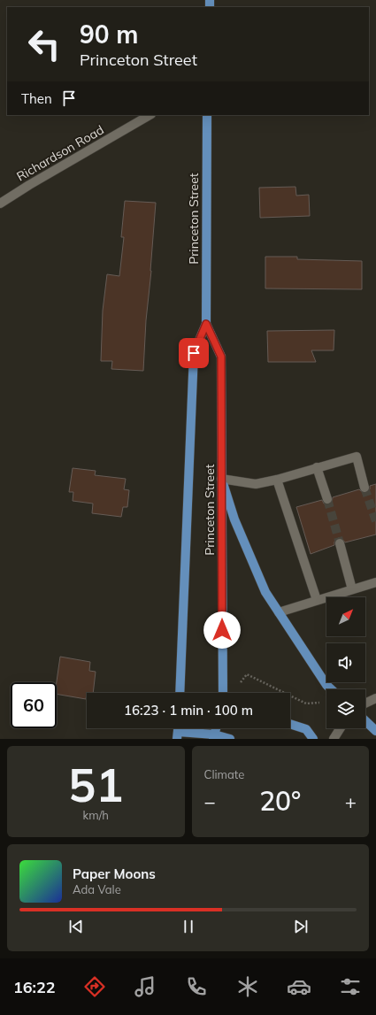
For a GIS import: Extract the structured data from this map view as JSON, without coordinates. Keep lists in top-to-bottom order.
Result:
{
  "streets": {
    "main road": ["Princeton Street"],
    "street": ["Richardson Road"]
  },
  "north": "top right",
  "page": {
    "turn": ["90 m", "Princeton Street"],
    "then": "Then",
    "limit": "60",
    "trip": "16:23 · 1 min · 100 m",
    "tile": [
      ["51", "km/h"],
      "Climate"
    ],
    "heat": ["−", "20°", "+"],
    "song": ["Paper Moons", "Ada Vale"],
    "tabs": "16:22"
  }
}
